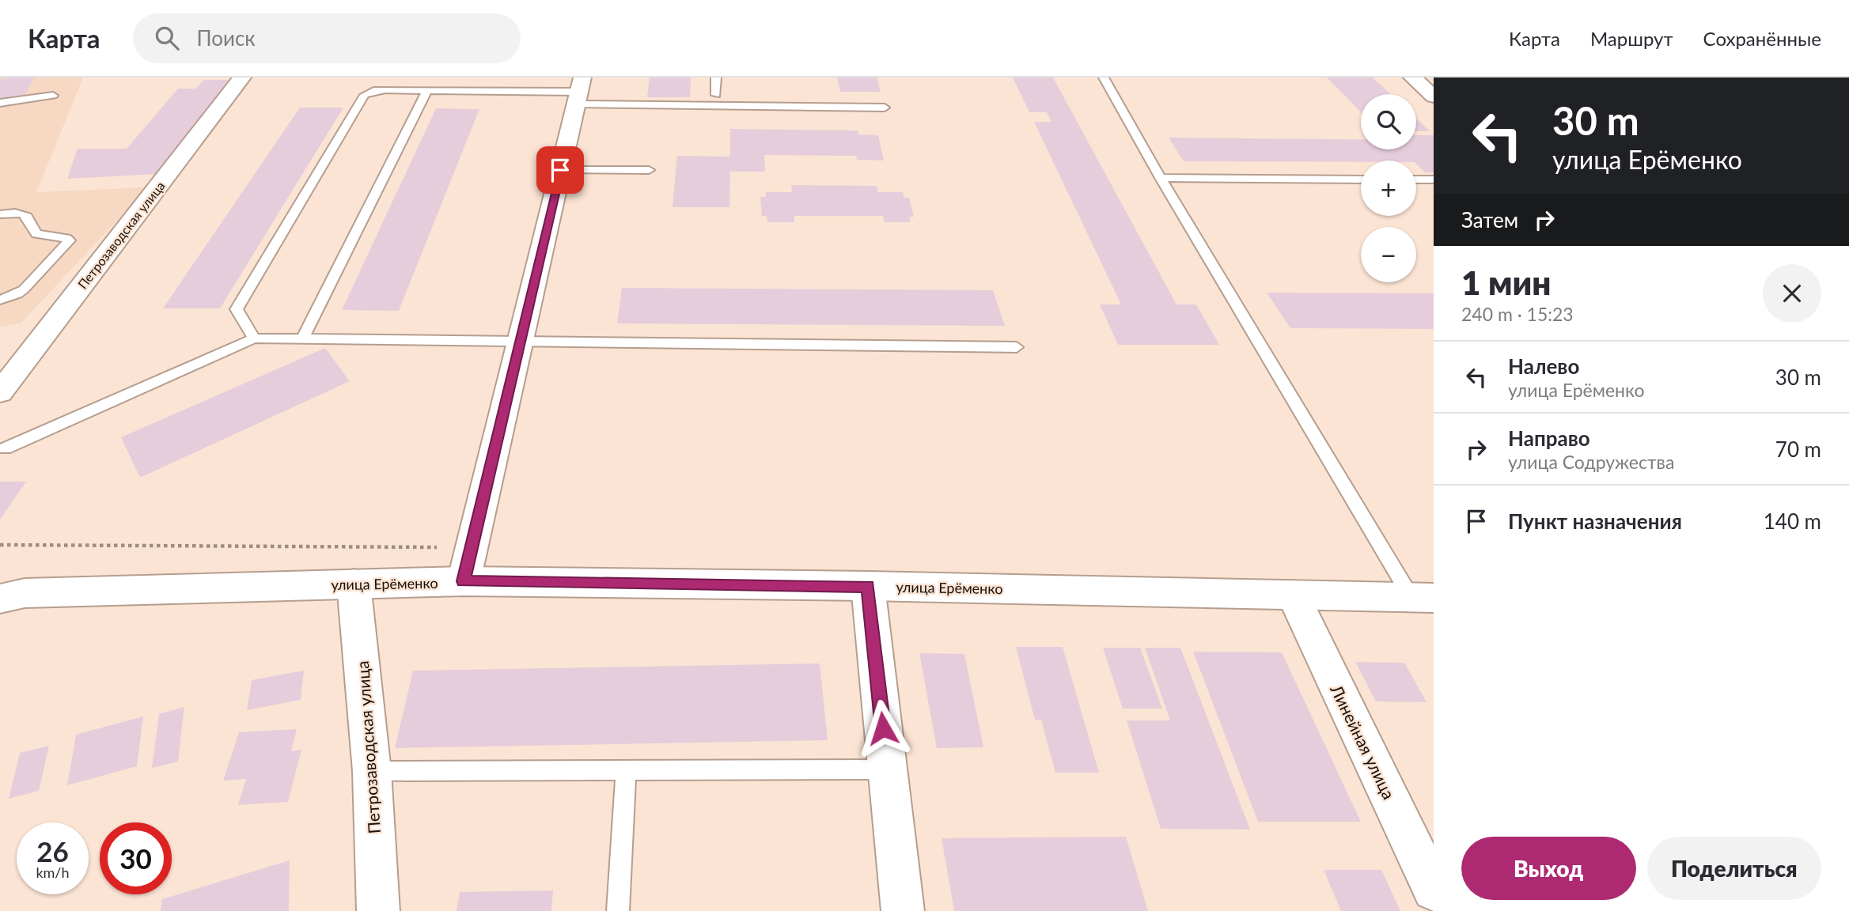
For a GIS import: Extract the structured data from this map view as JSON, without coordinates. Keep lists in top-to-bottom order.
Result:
{
  "streets": {
    "street": ["Петрозаводская улица", "улица Ерёменко", "Линейная улица"]
  },
  "crossings": [
    ["Петрозаводская улица", "улица Ерёменко"],
    ["улица Ерёменко", "Линейная улица"]
  ],
  "page": {
    "header": "Карта",
    "search": "Поиск",
    "nav": ["Карта", "Маршрут", "Сохранённые"],
    "turn": ["30 m", "улица Ерёменко"],
    "map_buttons": ["+", "−"],
    "then": "Затем",
    "heading": ["1 мин", "240 m · 15:23"],
    "list": [
      {
        "name": "Налево",
        "note": "улица Ерёменко",
        "value": "30 m"
      },
      {
        "name": "Направо",
        "note": "улица Содружества",
        "value": "70 m"
      },
      {
        "name": "Пункт назначения",
        "value": "140 m"
      }
    ],
    "speed": "26 km/h",
    "limit": "30",
    "buttons": ["Выход", "Поделиться"]
  }
}
